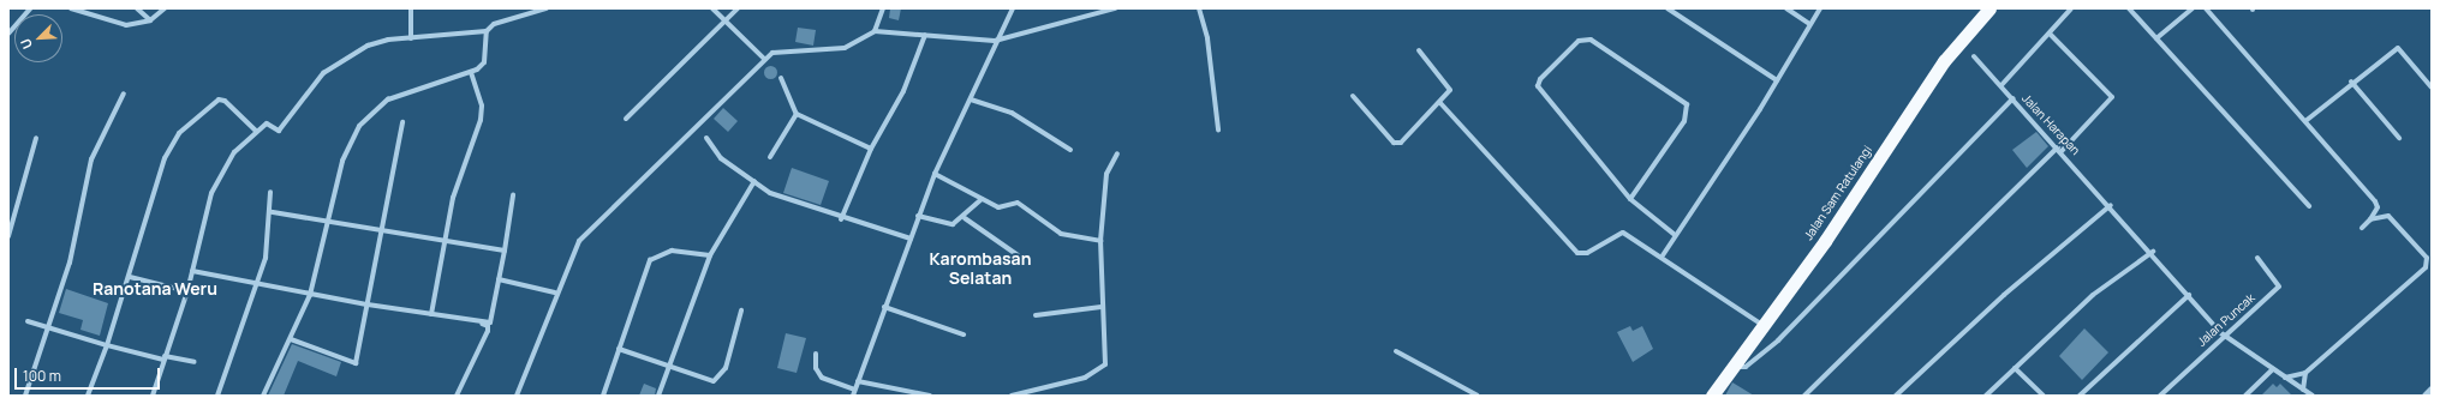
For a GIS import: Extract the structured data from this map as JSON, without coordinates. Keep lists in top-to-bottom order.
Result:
{
  "streets": {
    "highway": ["Jalan Sam Ratulangi"],
    "street": ["Jalan Harapan", "Jalan Puncak"]
  },
  "crossings": [
    ["Jalan Harapan", "Jalan Sam Ratulangi"],
    ["Jalan Harapan", "Jalan Puncak"]
  ],
  "districts": ["Karombasan Selatan", "Ranotana Weru"],
  "scale_bar": "100 m",
  "north": "bottom left"
}
